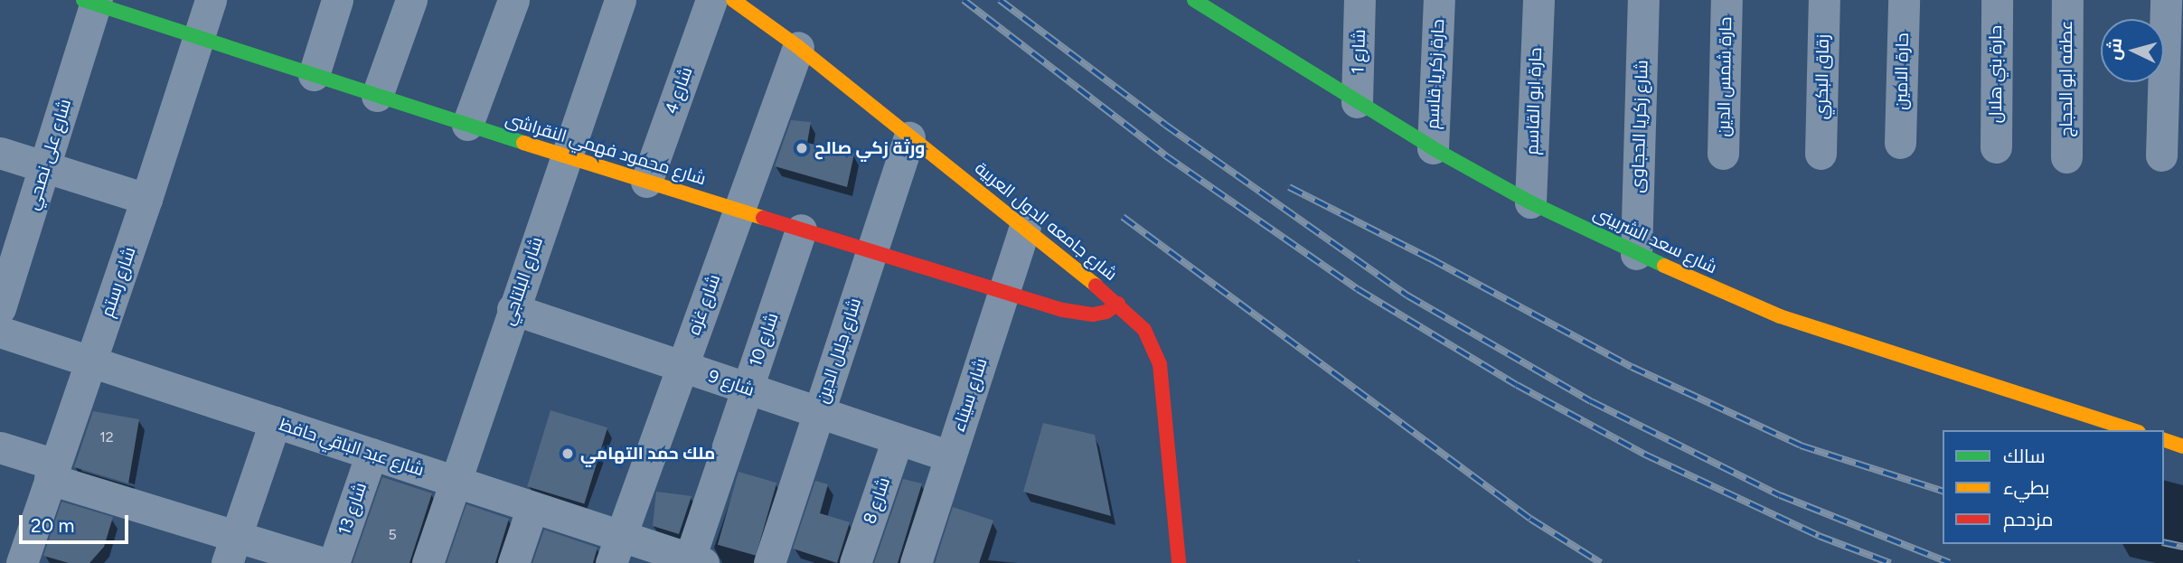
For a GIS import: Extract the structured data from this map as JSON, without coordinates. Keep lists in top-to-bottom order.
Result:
{
  "streets": {
    "main road": ["شارع محمود فهمي النقراشى", "شارع جامعه الدول العربية", "شارع سعد الشربينى"],
    "street": [
      "شارع 1",
      "حارة الامين",
      "حارة زكريا قاسم",
      "حارة بني هلال",
      "حارة شمس الدين",
      "زقاق البكري",
      "عطفه ابو الحجاج",
      "شارع 4",
      "حارة ابو القاسم",
      "شارع زكريا الحجاوى",
      "شارع على نصحي",
      "شارع البلتاجي",
      "شارع رستم",
      "شارع غزه",
      "شارع 10",
      "شارع جلال الدين",
      "شارع 9",
      "شارع سيناء",
      "شارع عبد الباقي حافظ",
      "شارع 8",
      "شارع 13"
    ]
  },
  "crossings": [
    ["شارع 1", "شارع سعد الشربينى"],
    ["حارة زكريا قاسم", "شارع سعد الشربينى"],
    ["شارع 4", "شارع محمود فهمي النقراشى"],
    ["حارة ابو القاسم", "شارع سعد الشربينى"],
    ["شارع زكريا الحجاوى", "شارع سعد الشربينى"],
    ["شارع محمود فهمي النقراشى", "شارع على نصحي"],
    ["شارع محمود فهمي النقراشى", "شارع جامعه الدول العربية"],
    ["شارع محمود فهمي النقراشى", "شارع البلتاجي"],
    ["شارع محمود فهمي النقراشى", "شارع رستم"],
    ["شارع محمود فهمي النقراشى", "شارع غزه"],
    ["شارع محمود فهمي النقراشى", "شارع 10"],
    ["شارع محمود فهمي النقراشى", "شارع جلال الدين"],
    ["شارع محمود فهمي النقراشى", "شارع سيناء"],
    ["شارع جامعه الدول العربية", "شارع غزه"],
    ["شارع جامعه الدول العربية", "شارع جلال الدين"],
    ["شارع جامعه الدول العربية", "شارع سيناء"],
    ["شارع البلتاجي", "شارع 9"],
    ["شارع البلتاجي", "شارع عبد الباقي حافظ"],
    ["شارع رستم", "شارع عبد الباقي حافظ"],
    ["شارع غزه", "شارع 9"],
    ["شارع غزه", "شارع عبد الباقي حافظ"],
    ["شارع 10", "شارع 9"],
    ["شارع 10", "شارع عبد الباقي حافظ"],
    ["شارع جلال الدين", "شارع 9"],
    ["شارع 9", "شارع سيناء"],
    ["شارع 9", "شارع 8"],
    ["شارع عبد الباقي حافظ", "شارع 13"]
  ],
  "places": ["ورثة زكي صالح", "ملك حمد التهامي"],
  "house_numbers": ["12", "5"],
  "legend": ["سالك", "بطيء", "مزدحم"],
  "scale_bar": "20 m",
  "north": "left"
}
